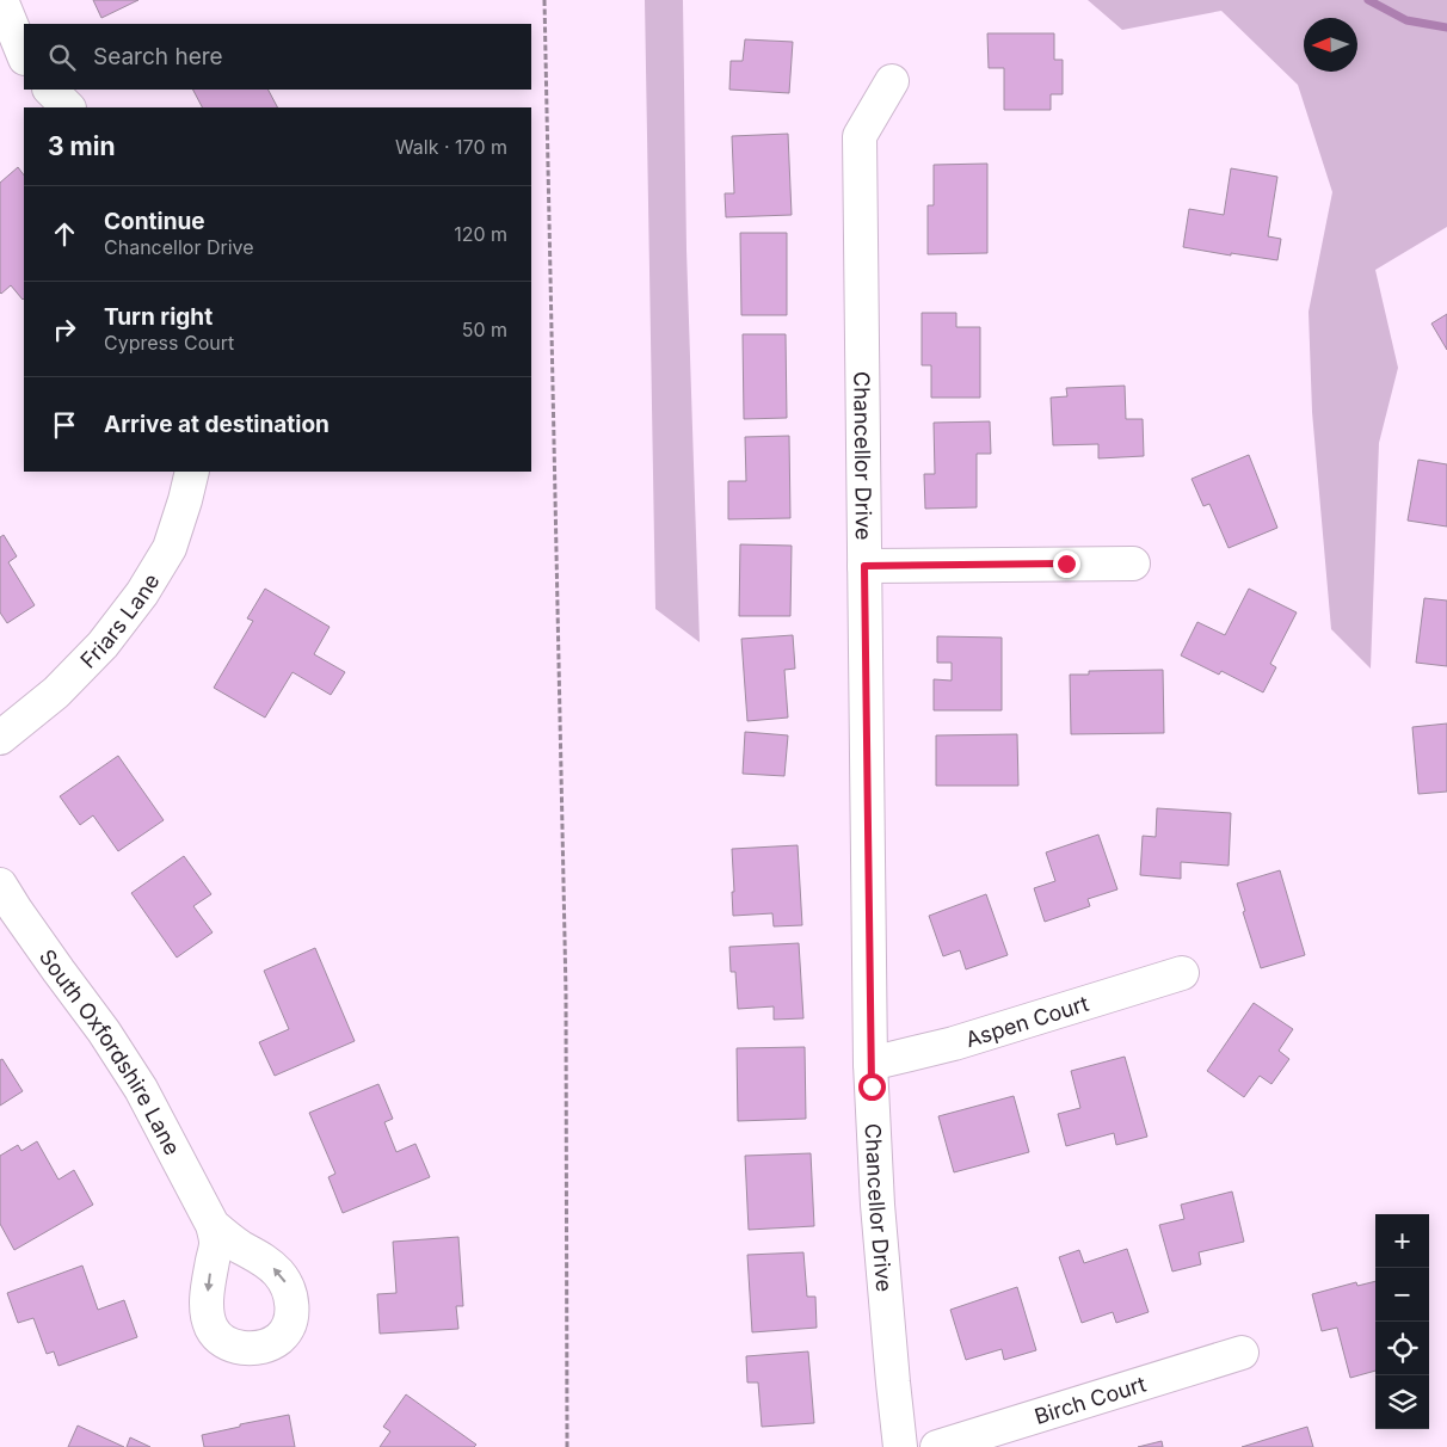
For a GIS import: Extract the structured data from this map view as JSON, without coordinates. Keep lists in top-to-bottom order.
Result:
{
  "streets": {
    "street": [
      "Chancellor Drive",
      "Friars Lane",
      "Aspen Court",
      "South Oxfordshire Lane",
      "Birch Court"
    ]
  },
  "crossings": [
    ["Chancellor Drive", "Aspen Court"]
  ],
  "north": "left",
  "page": {
    "search": "Search here",
    "heading": ["3 min", "Walk · 170 m"],
    "list": [
      ["Continue", "Chancellor Drive", "120 m"],
      ["Turn right", "Cypress Court", "50 m"],
      "Arrive at destination"
    ],
    "map_buttons": ["+", "−"]
  }
}
